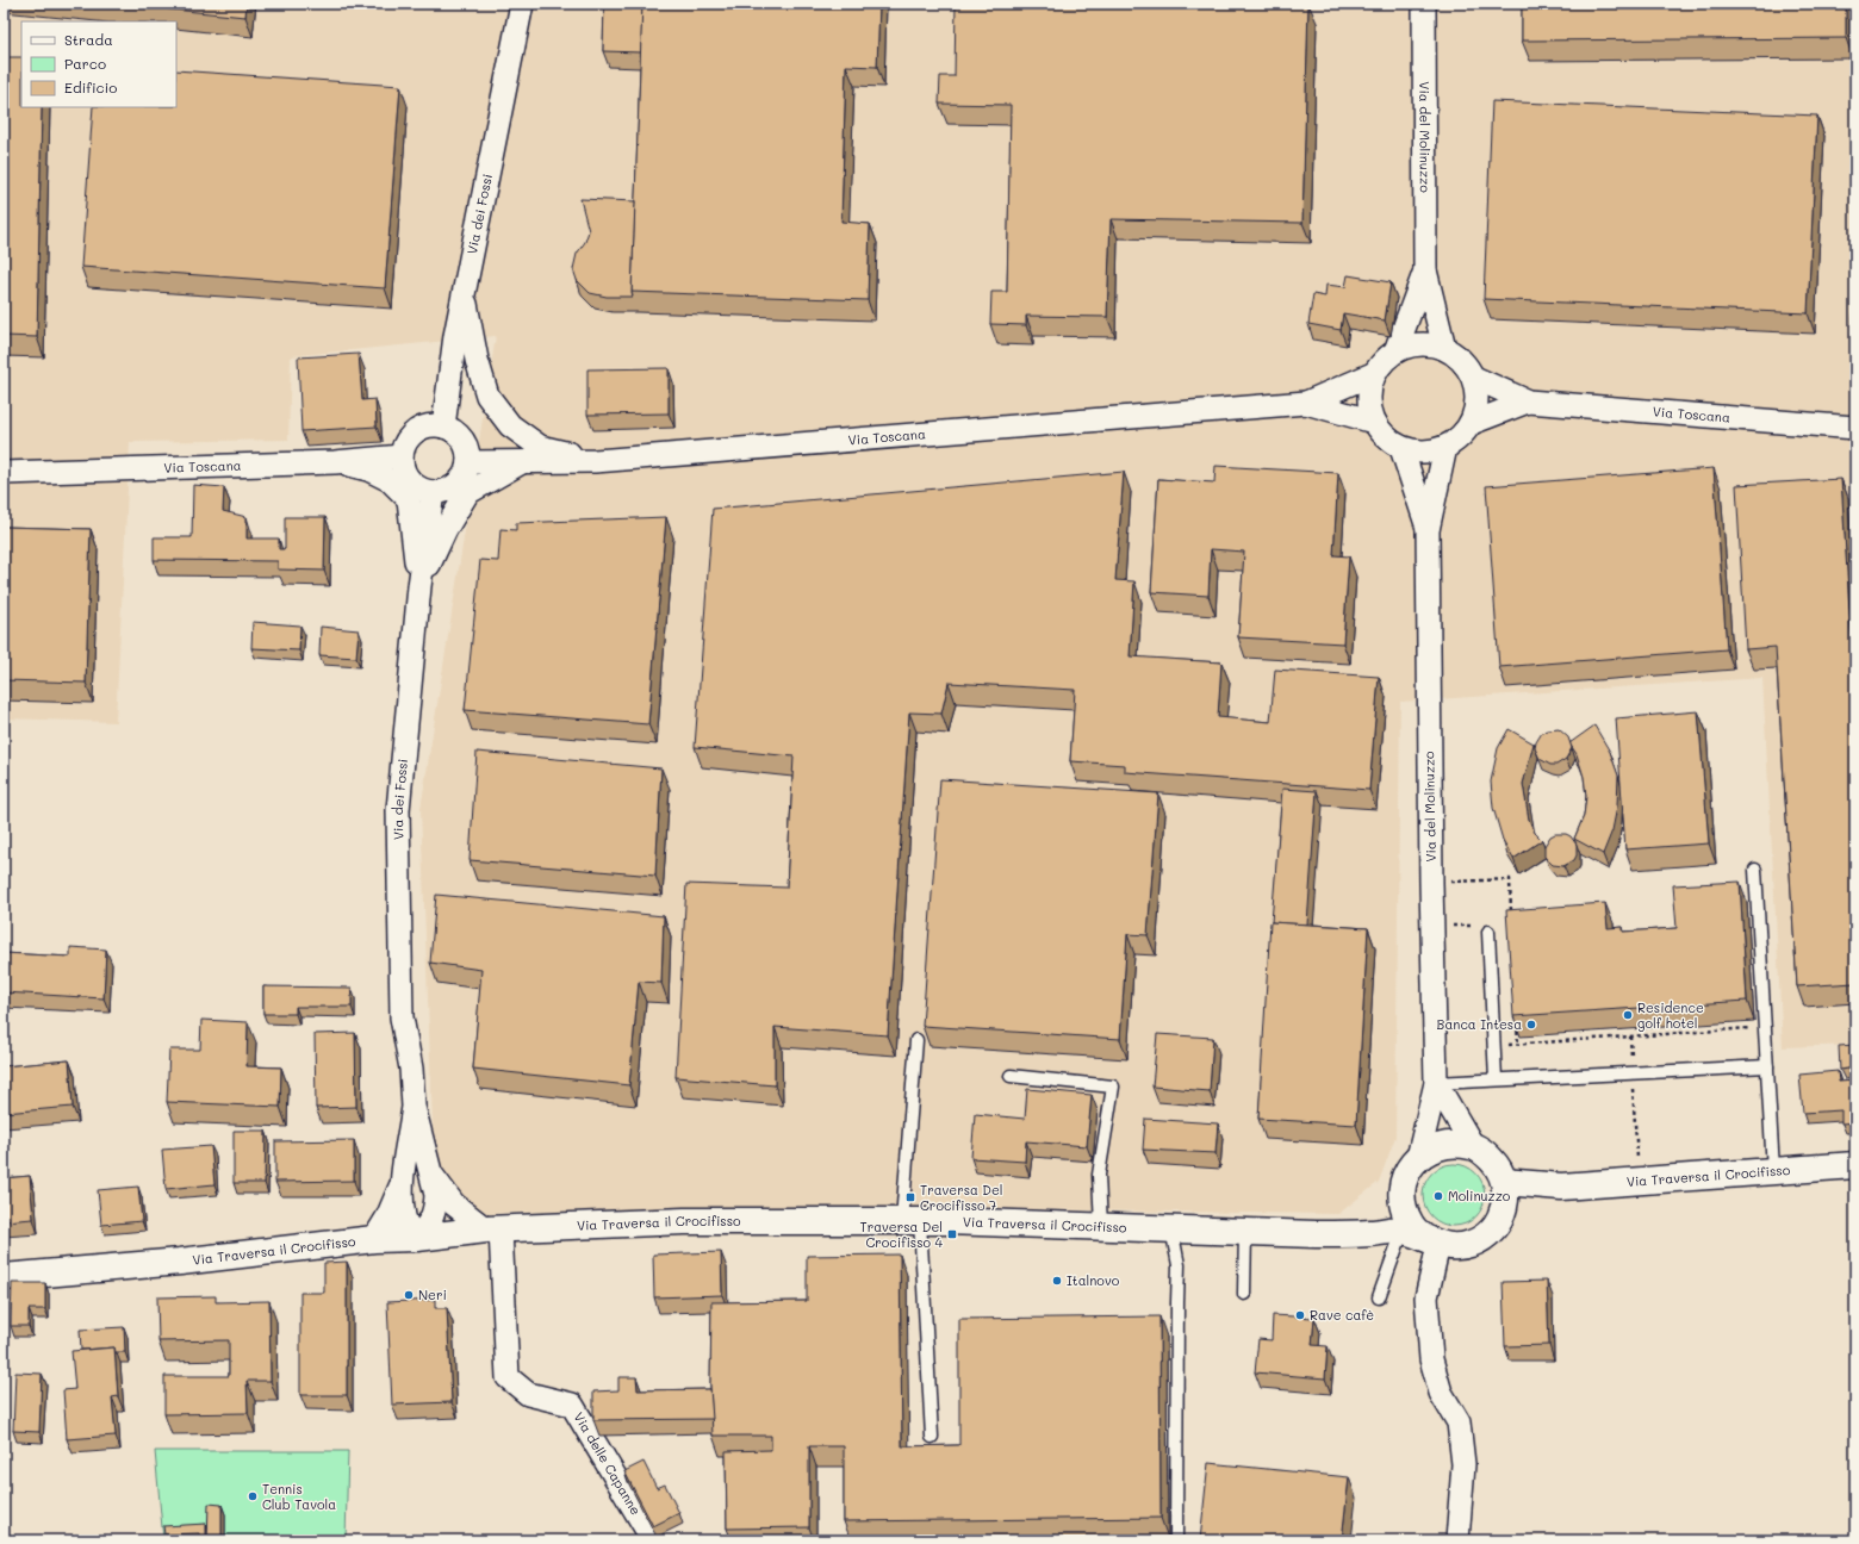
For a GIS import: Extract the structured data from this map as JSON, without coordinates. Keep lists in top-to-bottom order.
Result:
{
  "streets": {
    "street": [
      "Via del Molinuzzo",
      "Via dei Fossi",
      "Via Toscana",
      "Via Traversa il Crocifisso",
      "Via delle Capanne"
    ]
  },
  "crossings": [
    ["Via del Molinuzzo", "Via Toscana"],
    ["Via del Molinuzzo", "Via Traversa il Crocifisso"],
    ["Via dei Fossi", "Via Toscana"],
    ["Via dei Fossi", "Via Traversa il Crocifisso"],
    ["Via dei Fossi", "Via delle Capanne"],
    ["Via Traversa il Crocifisso", "Via delle Capanne"]
  ],
  "places": {
    "other": [
      "Residence golf hotel",
      "Banca Intesa",
      "Molinuzzo",
      "Italnovo",
      "Neri",
      "Rave cafè",
      "Tennis Club Tavola"
    ],
    "transit": ["Traversa Del Crocifisso 7", "Traversa Del Crocifisso 4"]
  },
  "legend": ["Strada", "Parco", "Edificio"]
}
